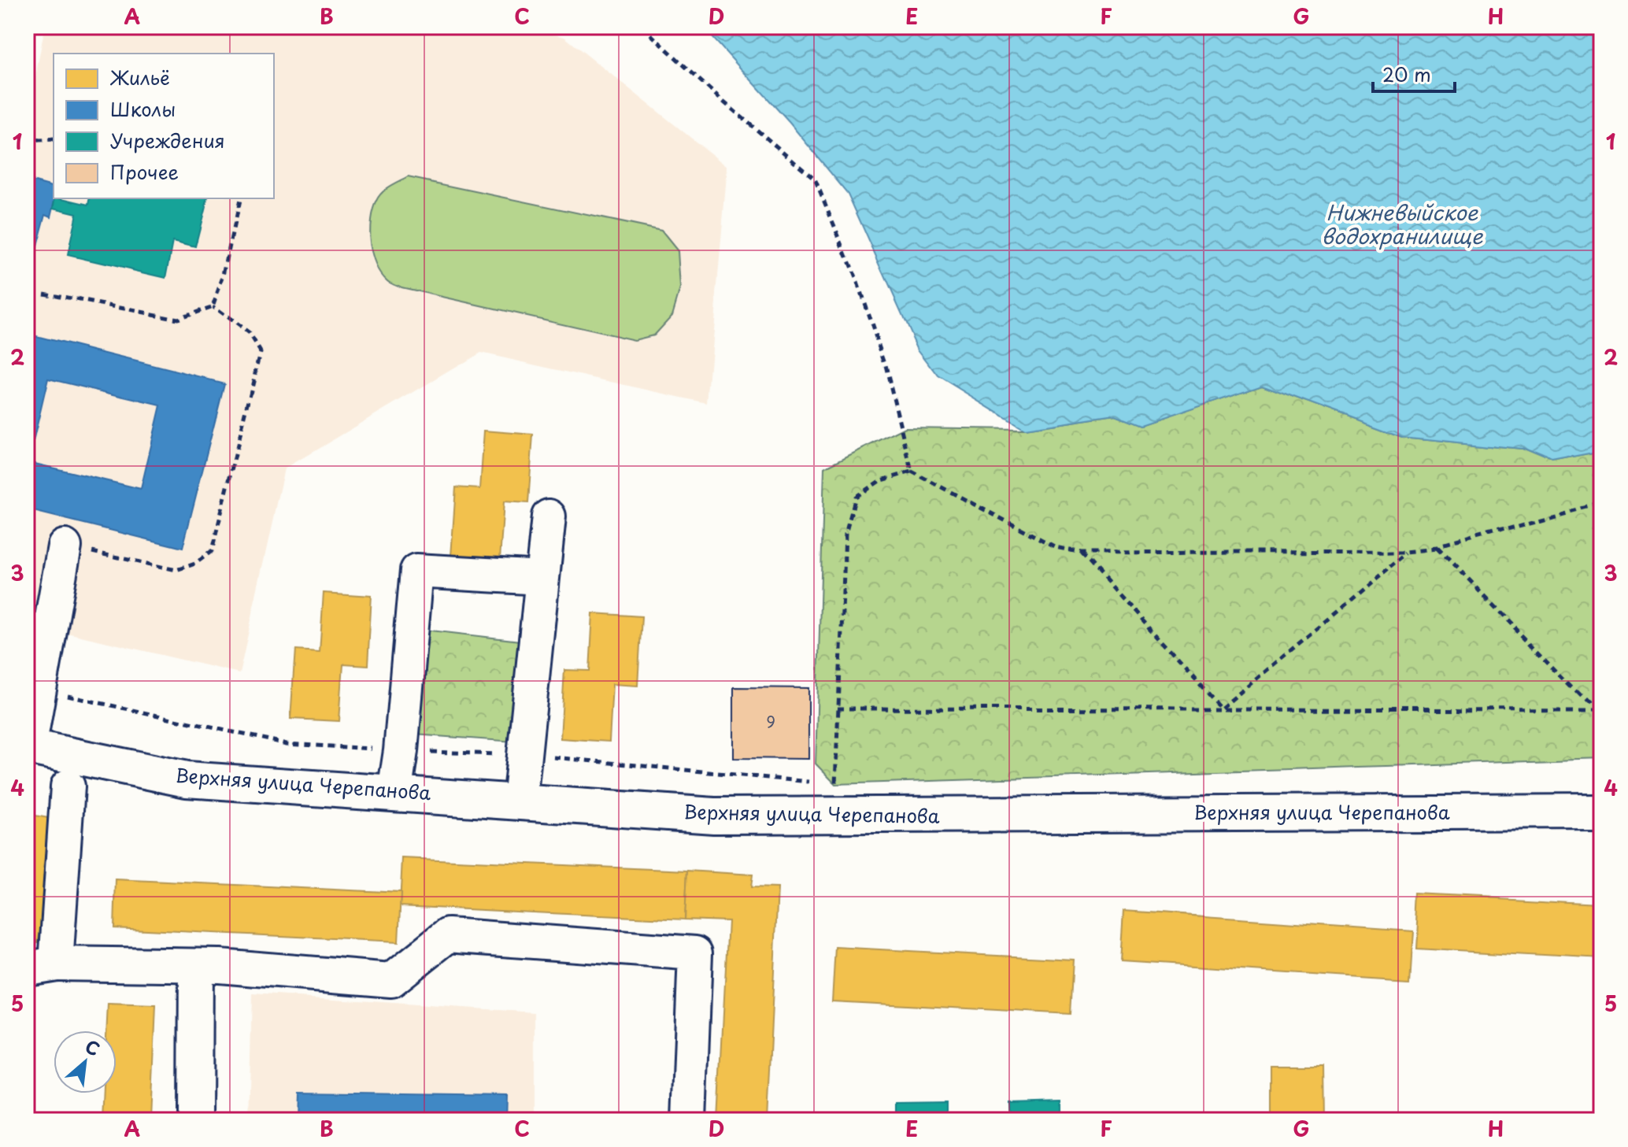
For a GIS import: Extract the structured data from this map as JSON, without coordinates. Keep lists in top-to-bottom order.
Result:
{
  "streets": {
    "main road": ["Верхняя улица Черепанова"]
  },
  "water": ["Нижневыйское водохранилище"],
  "house_numbers": ["9"],
  "legend": [
    "Жильё",
    "Школы",
    "Учреждения",
    "Прочее"
  ],
  "scale_bar": "20 m",
  "north": "top right",
  "grid": {
    "columns": [
      "A",
      "B",
      "C",
      "D",
      "E",
      "F",
      "G",
      "H"
    ],
    "rows": [
      "1",
      "2",
      "3",
      "4",
      "5"
    ]
  }
}
